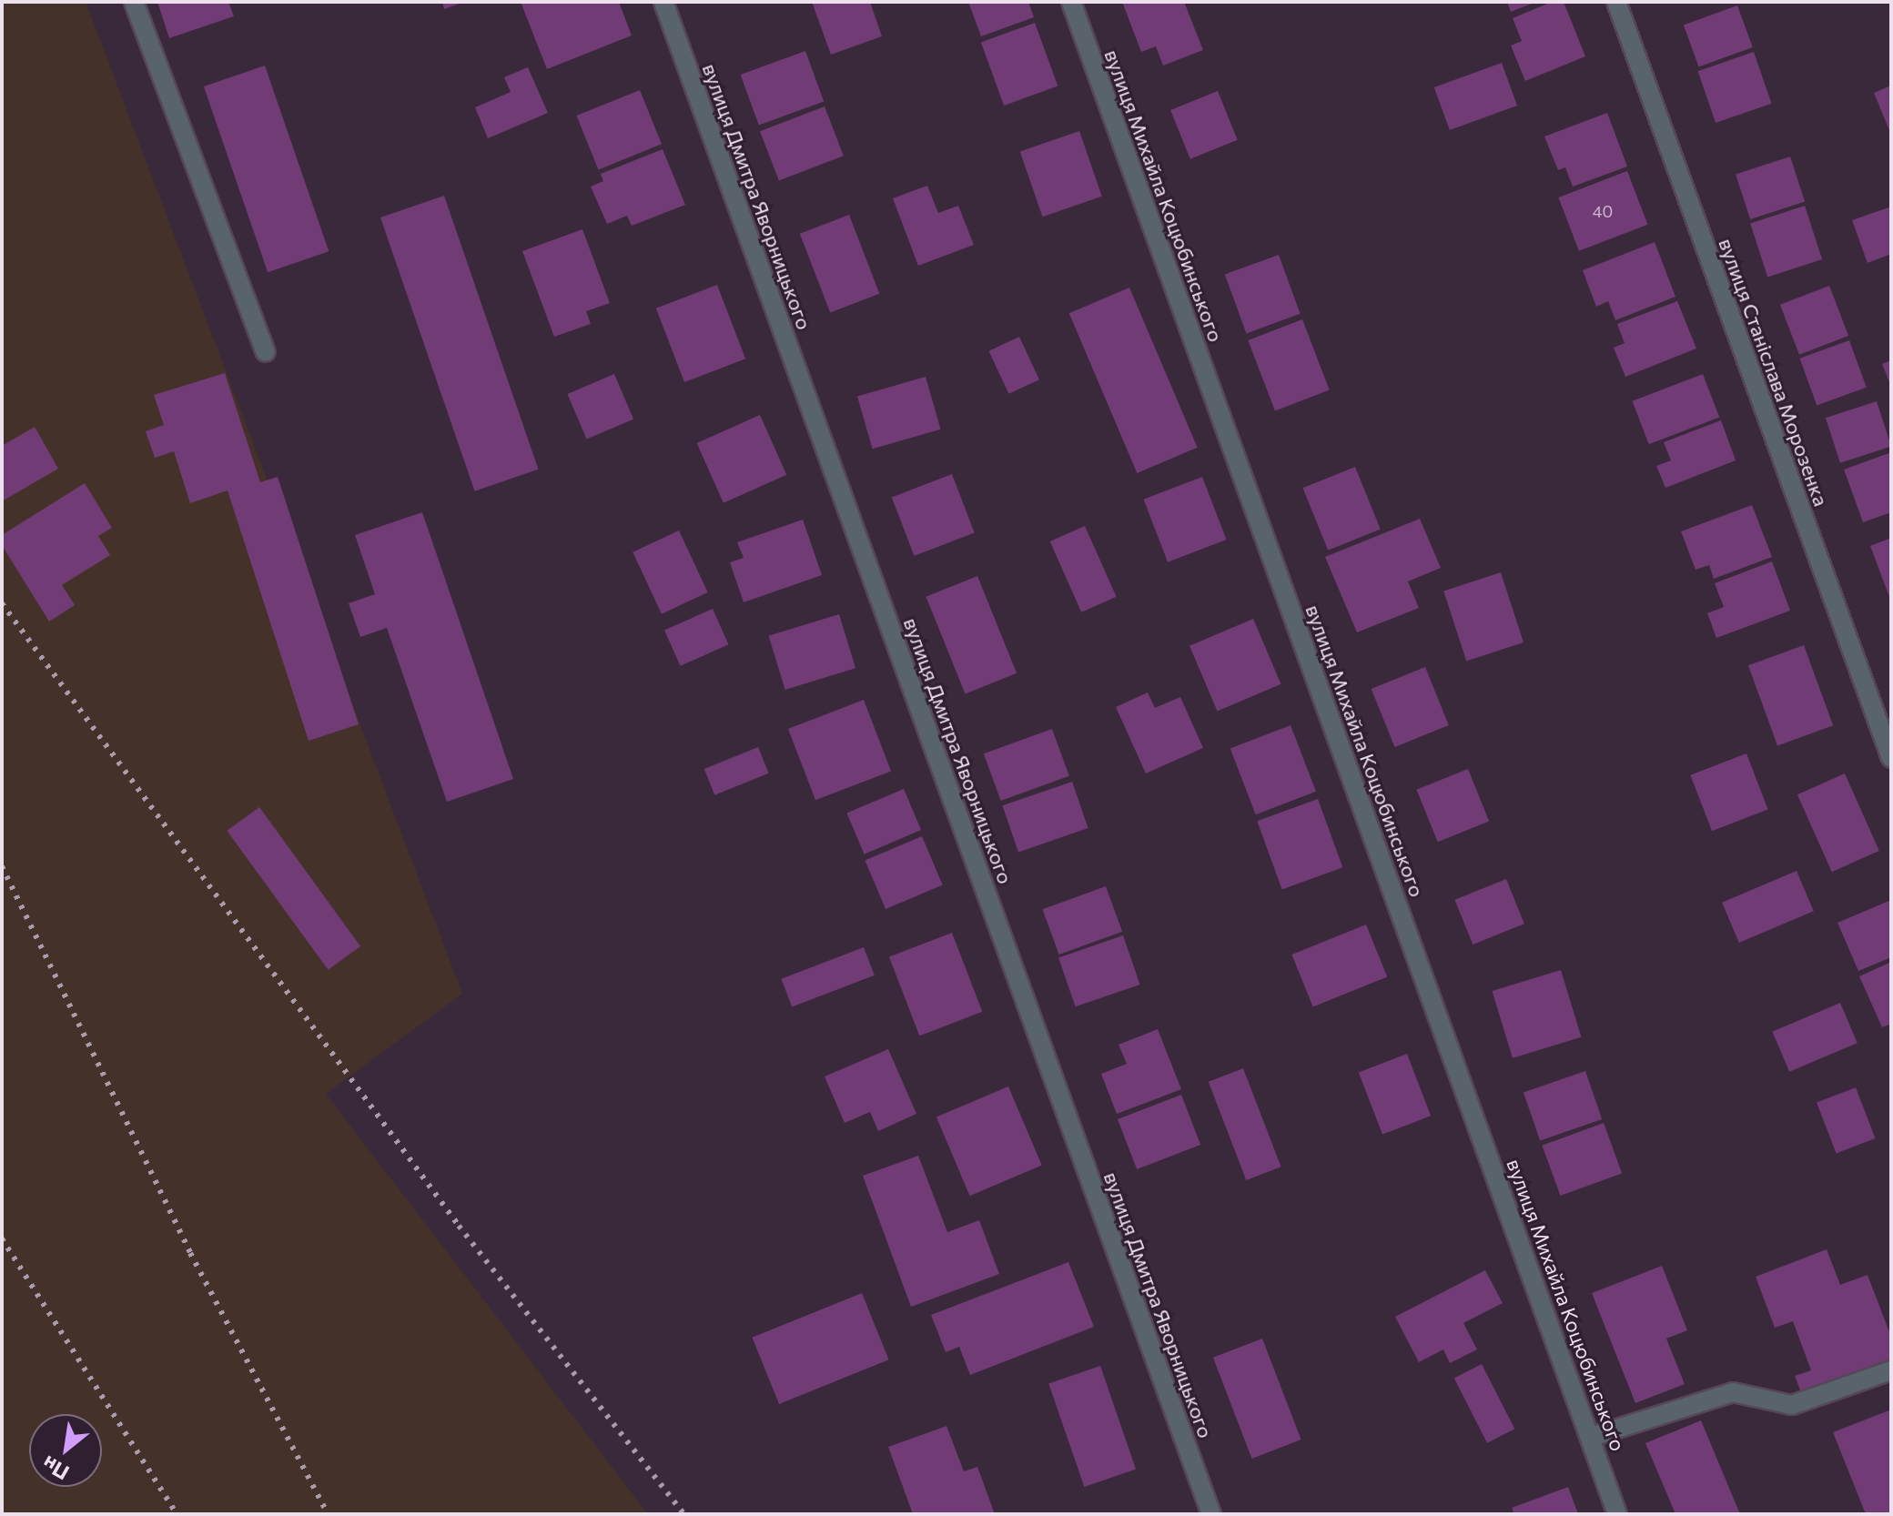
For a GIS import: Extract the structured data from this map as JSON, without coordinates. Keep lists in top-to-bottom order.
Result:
{
  "streets": {
    "street": ["вулиця Михайла Коцюбинського", "вулиця Дмитра Яворницького", "вулиця Станіслава Морозенка"]
  },
  "house_numbers": ["40"],
  "north": "bottom left"
}
